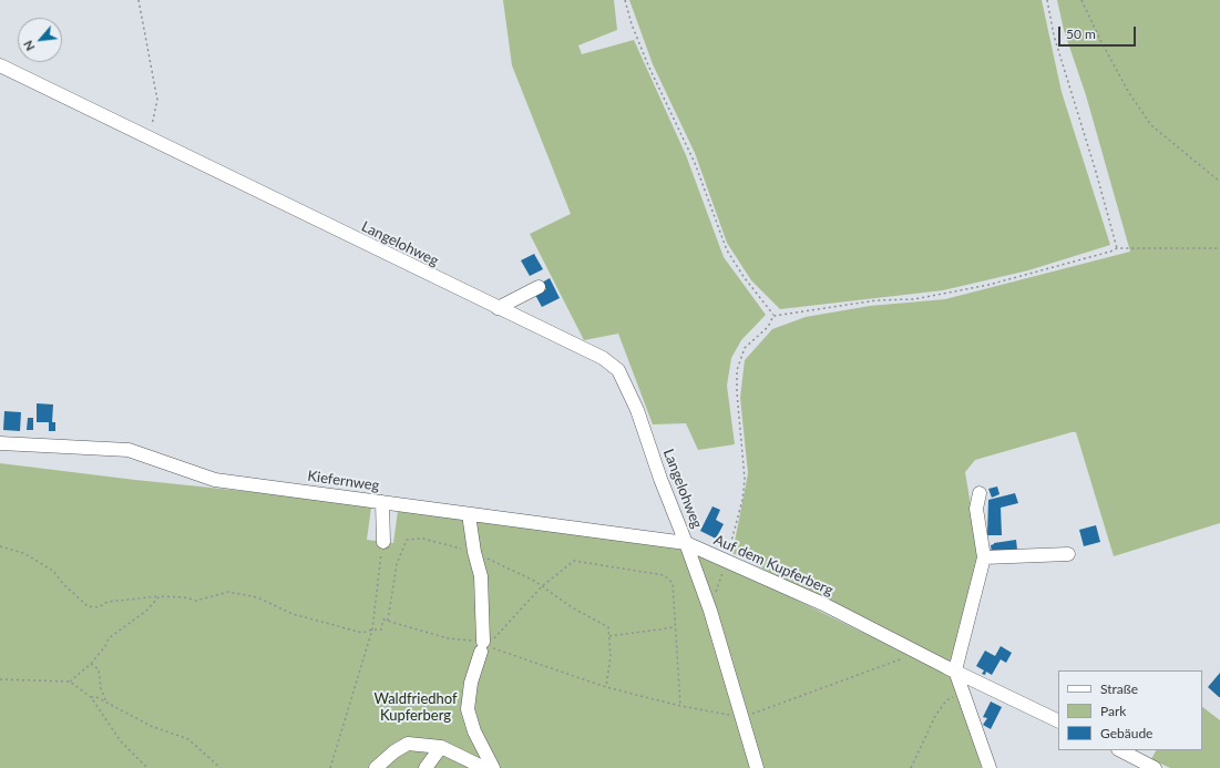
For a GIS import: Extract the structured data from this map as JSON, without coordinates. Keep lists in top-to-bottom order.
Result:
{
  "streets": {
    "street": ["Langelohweg", "Kiefernweg", "Auf dem Kupferberg"]
  },
  "crossings": [
    ["Langelohweg", "Kiefernweg"],
    ["Langelohweg", "Auf dem Kupferberg"],
    ["Kiefernweg", "Auf dem Kupferberg"]
  ],
  "parks": ["Waldfriedhof Kupferberg"],
  "legend": ["Straße", "Park", "Gebäude"],
  "scale_bar": "50 m",
  "north": "bottom left"
}
